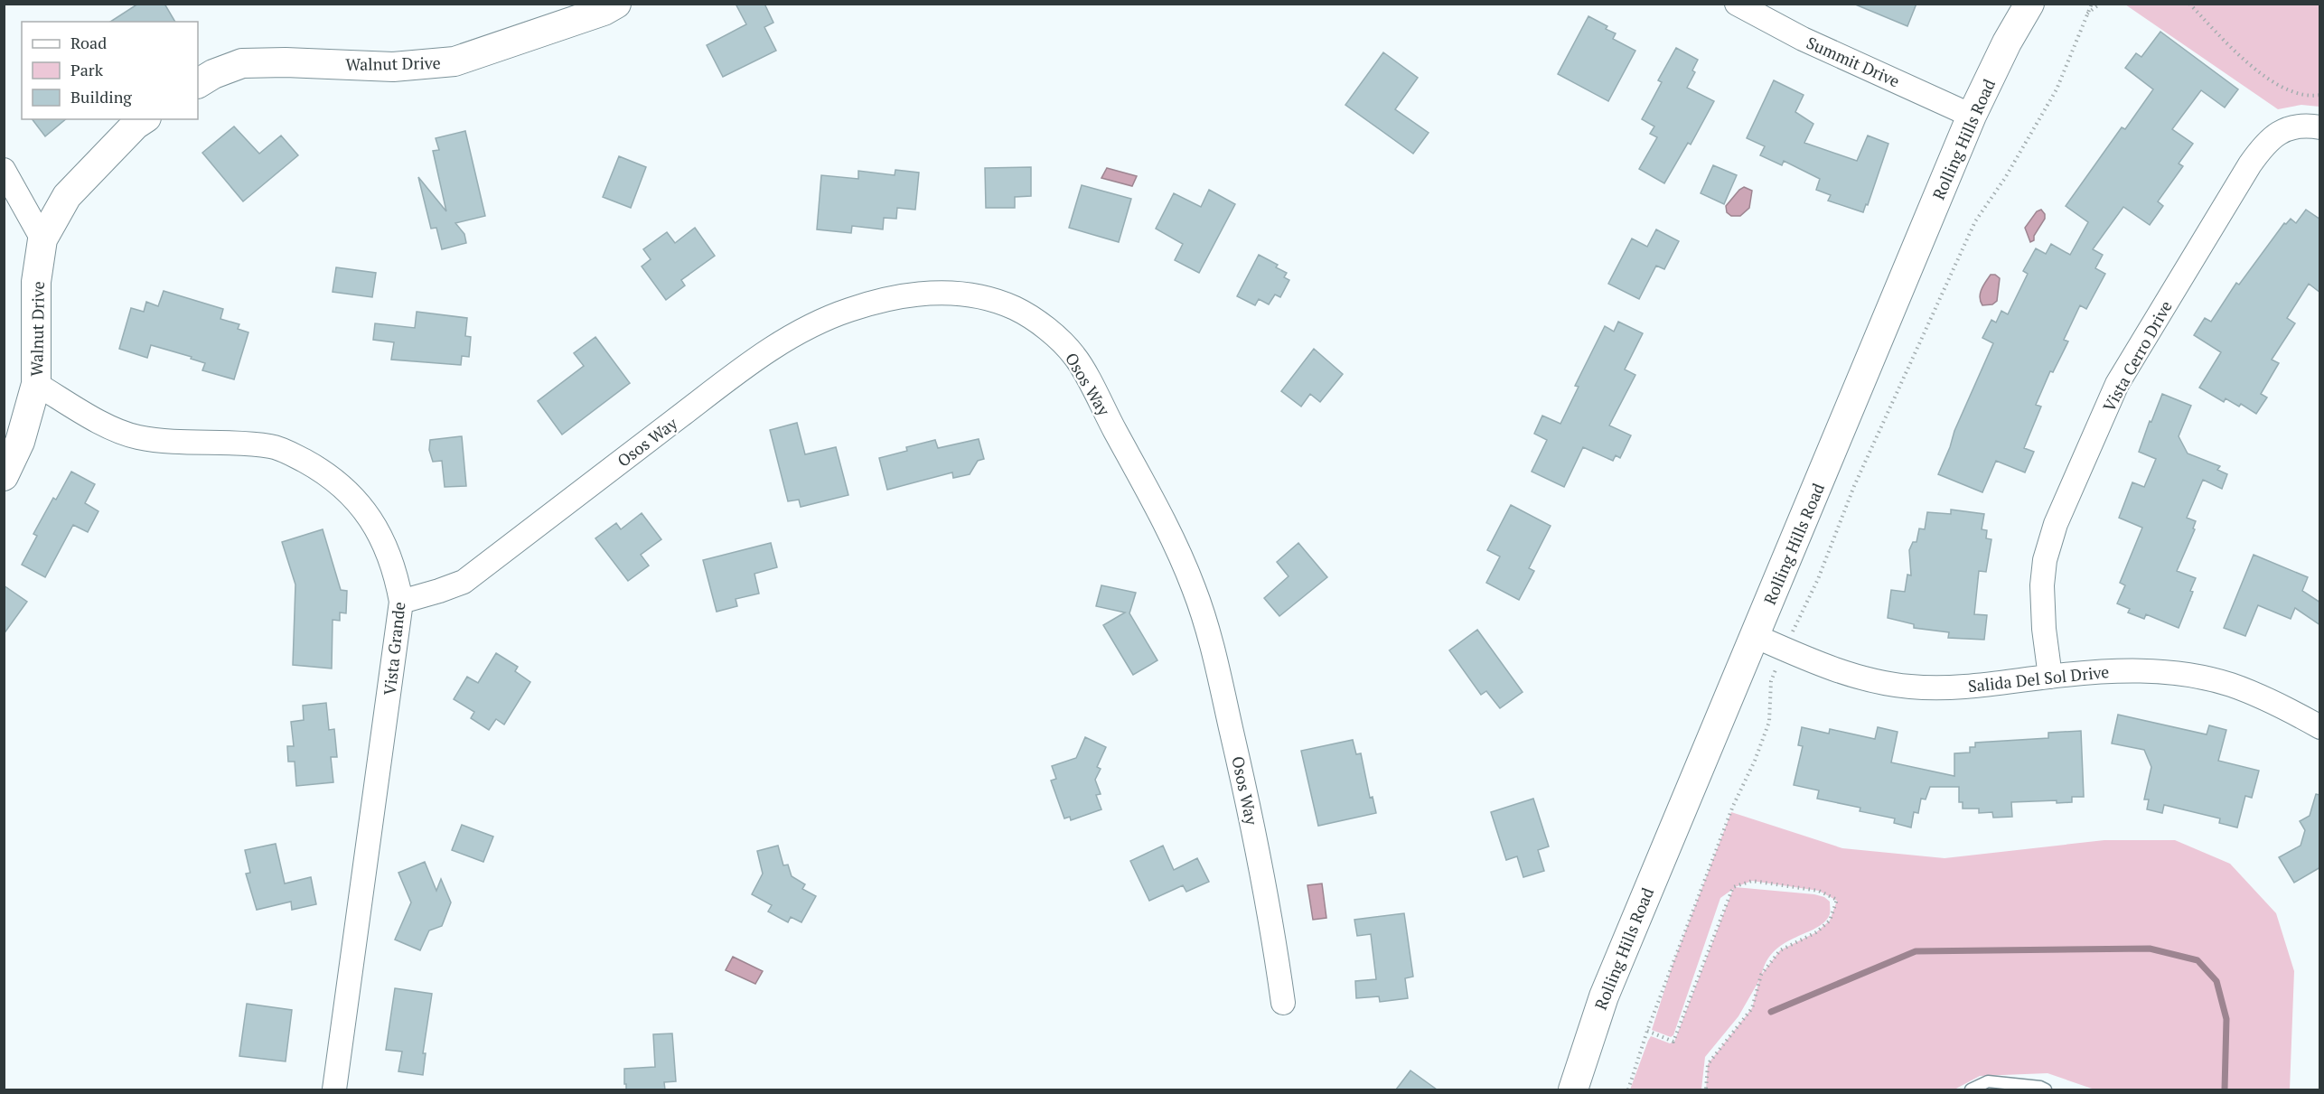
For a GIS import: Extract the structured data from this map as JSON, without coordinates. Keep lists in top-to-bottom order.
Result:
{
  "streets": {
    "street": [
      "Summit Drive",
      "Walnut Drive",
      "Rolling Hills Road",
      "Vista Cerro Drive",
      "Osos Way",
      "Vista Grande",
      "Salida Del Sol Drive"
    ]
  },
  "crossings": [
    ["Summit Drive", "Rolling Hills Road"],
    ["Walnut Drive", "Vista Grande"],
    ["Rolling Hills Road", "Salida Del Sol Drive"],
    ["Vista Cerro Drive", "Salida Del Sol Drive"],
    ["Osos Way", "Vista Grande"]
  ],
  "legend": ["Road", "Park", "Building"]
}
